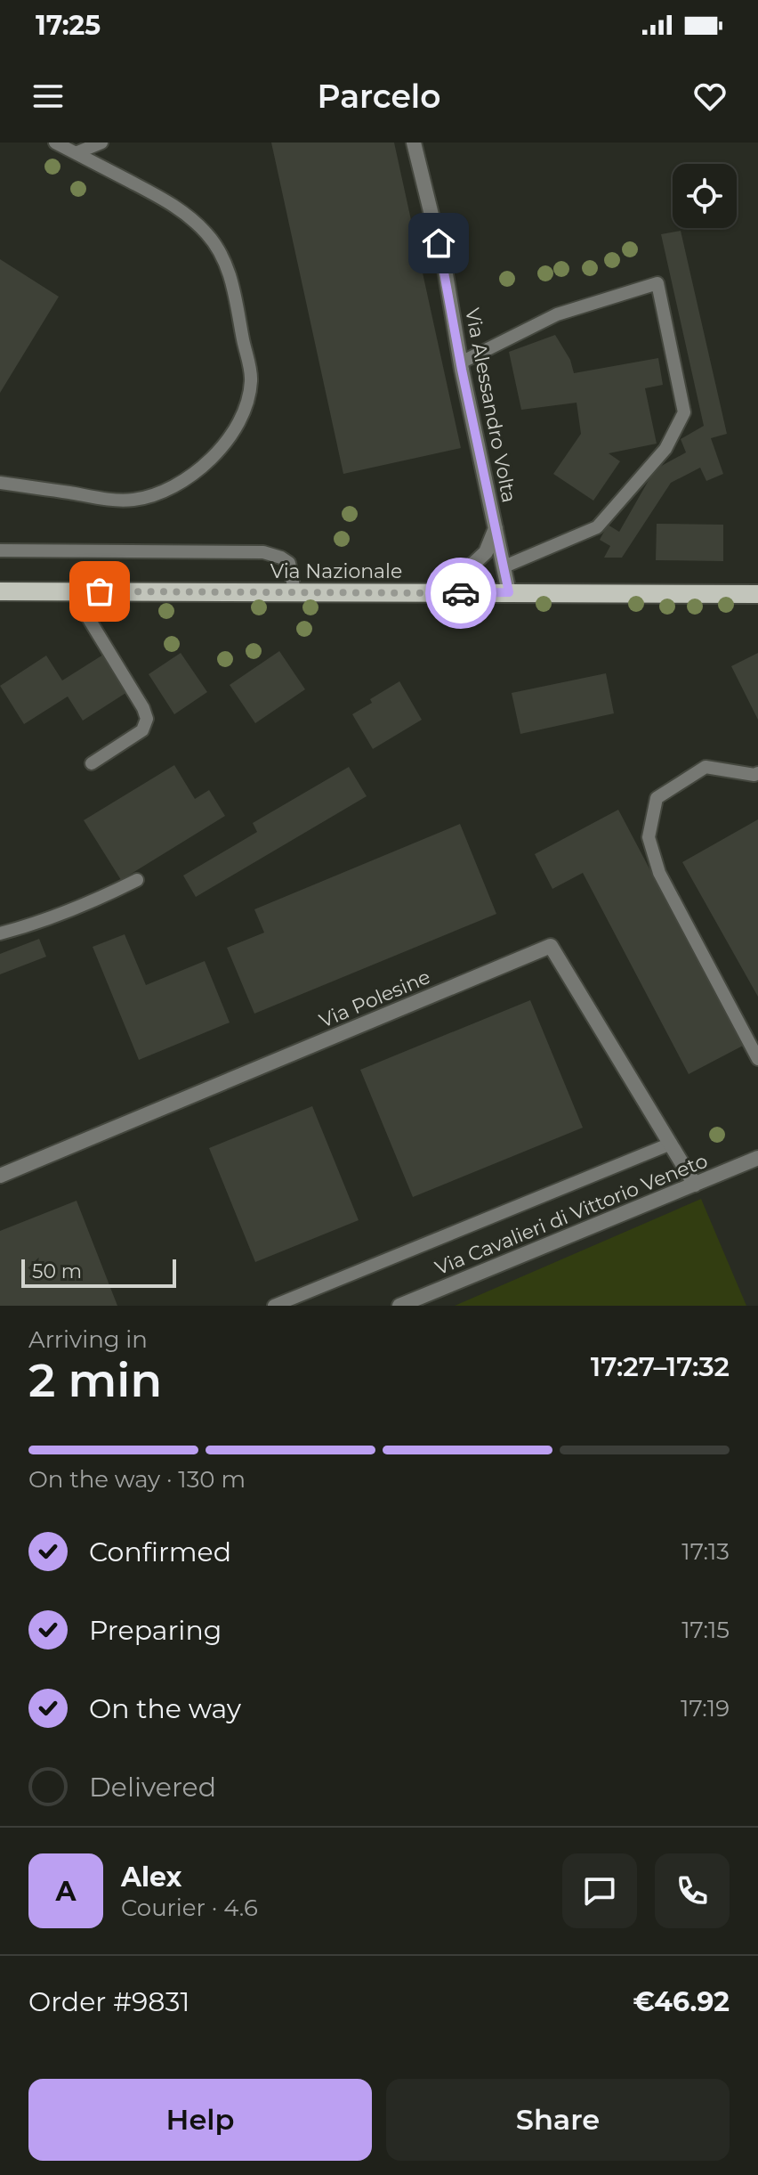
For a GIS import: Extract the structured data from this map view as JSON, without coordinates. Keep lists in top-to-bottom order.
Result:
{
  "streets": {
    "main road": ["Via Nazionale"],
    "street": ["Via Alessandro Volta", "Via Polesine", "Via Cavalieri di Vittorio Veneto"]
  },
  "crossings": [
    ["Via Alessandro Volta", "Via Nazionale"],
    ["Via Polesine", "Via Cavalieri di Vittorio Veneto"]
  ],
  "scale_bar": "50 m",
  "page": {
    "status": "17:25",
    "header": "Parcelo",
    "scale": "50 m",
    "heading": ["2 min", "Arriving in", "17:27–17:32"],
    "panel": [
      "Alex",
      "Courier · 4.6",
      "Order #9831",
      "€46.92"
    ],
    "bar": "On the way · 130 m",
    "list": [
      ["Confirmed", "17:13"],
      ["Preparing", "17:15"],
      ["On the way", "17:19"],
      "Delivered"
    ],
    "round": "A",
    "buttons": ["Help", "Share"]
  }
}
